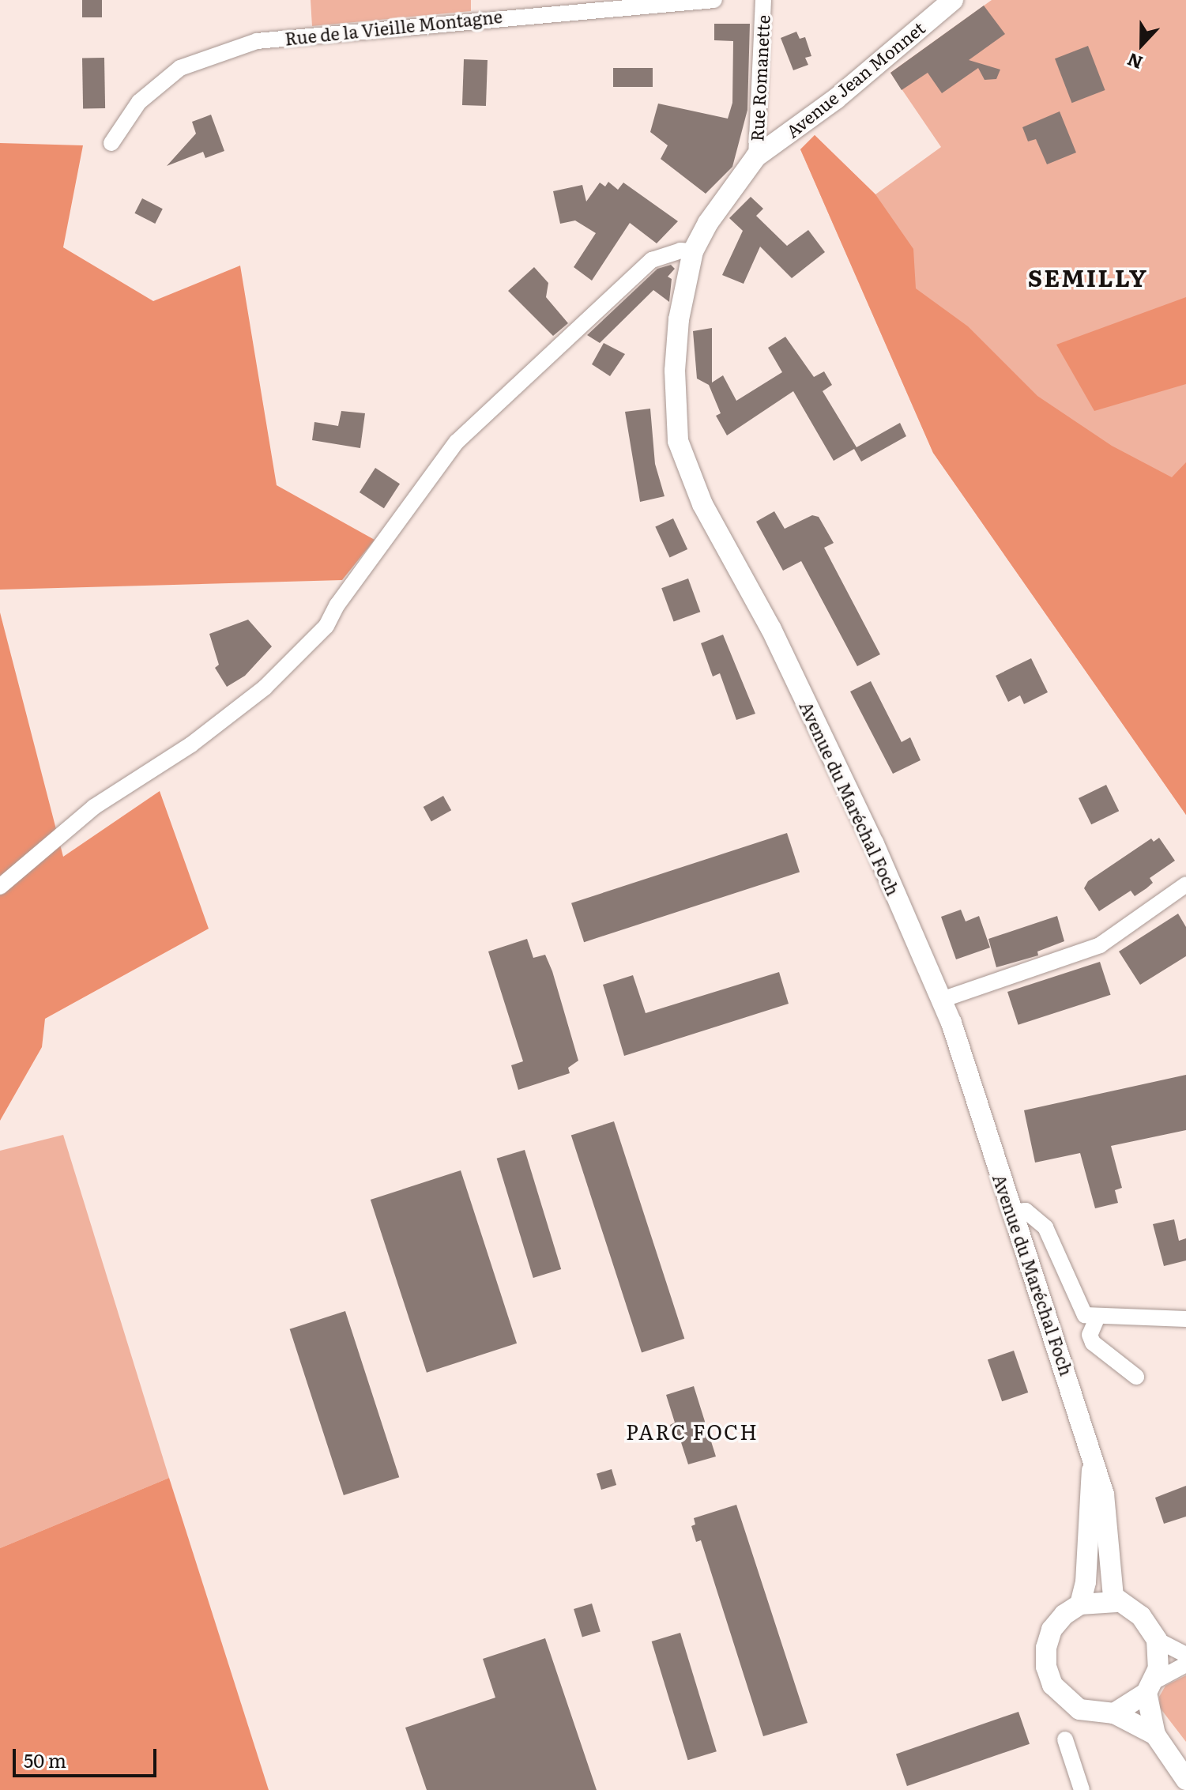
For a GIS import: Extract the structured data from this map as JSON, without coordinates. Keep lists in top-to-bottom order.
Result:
{
  "streets": {
    "main road": ["Avenue Jean Monnet", "Avenue du Maréchal Foch"],
    "street": ["Rue de la Vieille Montagne", "Rue Romanette"]
  },
  "crossings": [
    ["Rue Romanette", "Avenue Jean Monnet"],
    ["Rue Romanette", "Avenue du Maréchal Foch"],
    ["Avenue Jean Monnet", "Avenue du Maréchal Foch"]
  ],
  "districts": ["SEMILLY", "PARC FOCH"],
  "scale_bar": "50 m",
  "north": "bottom"
}
